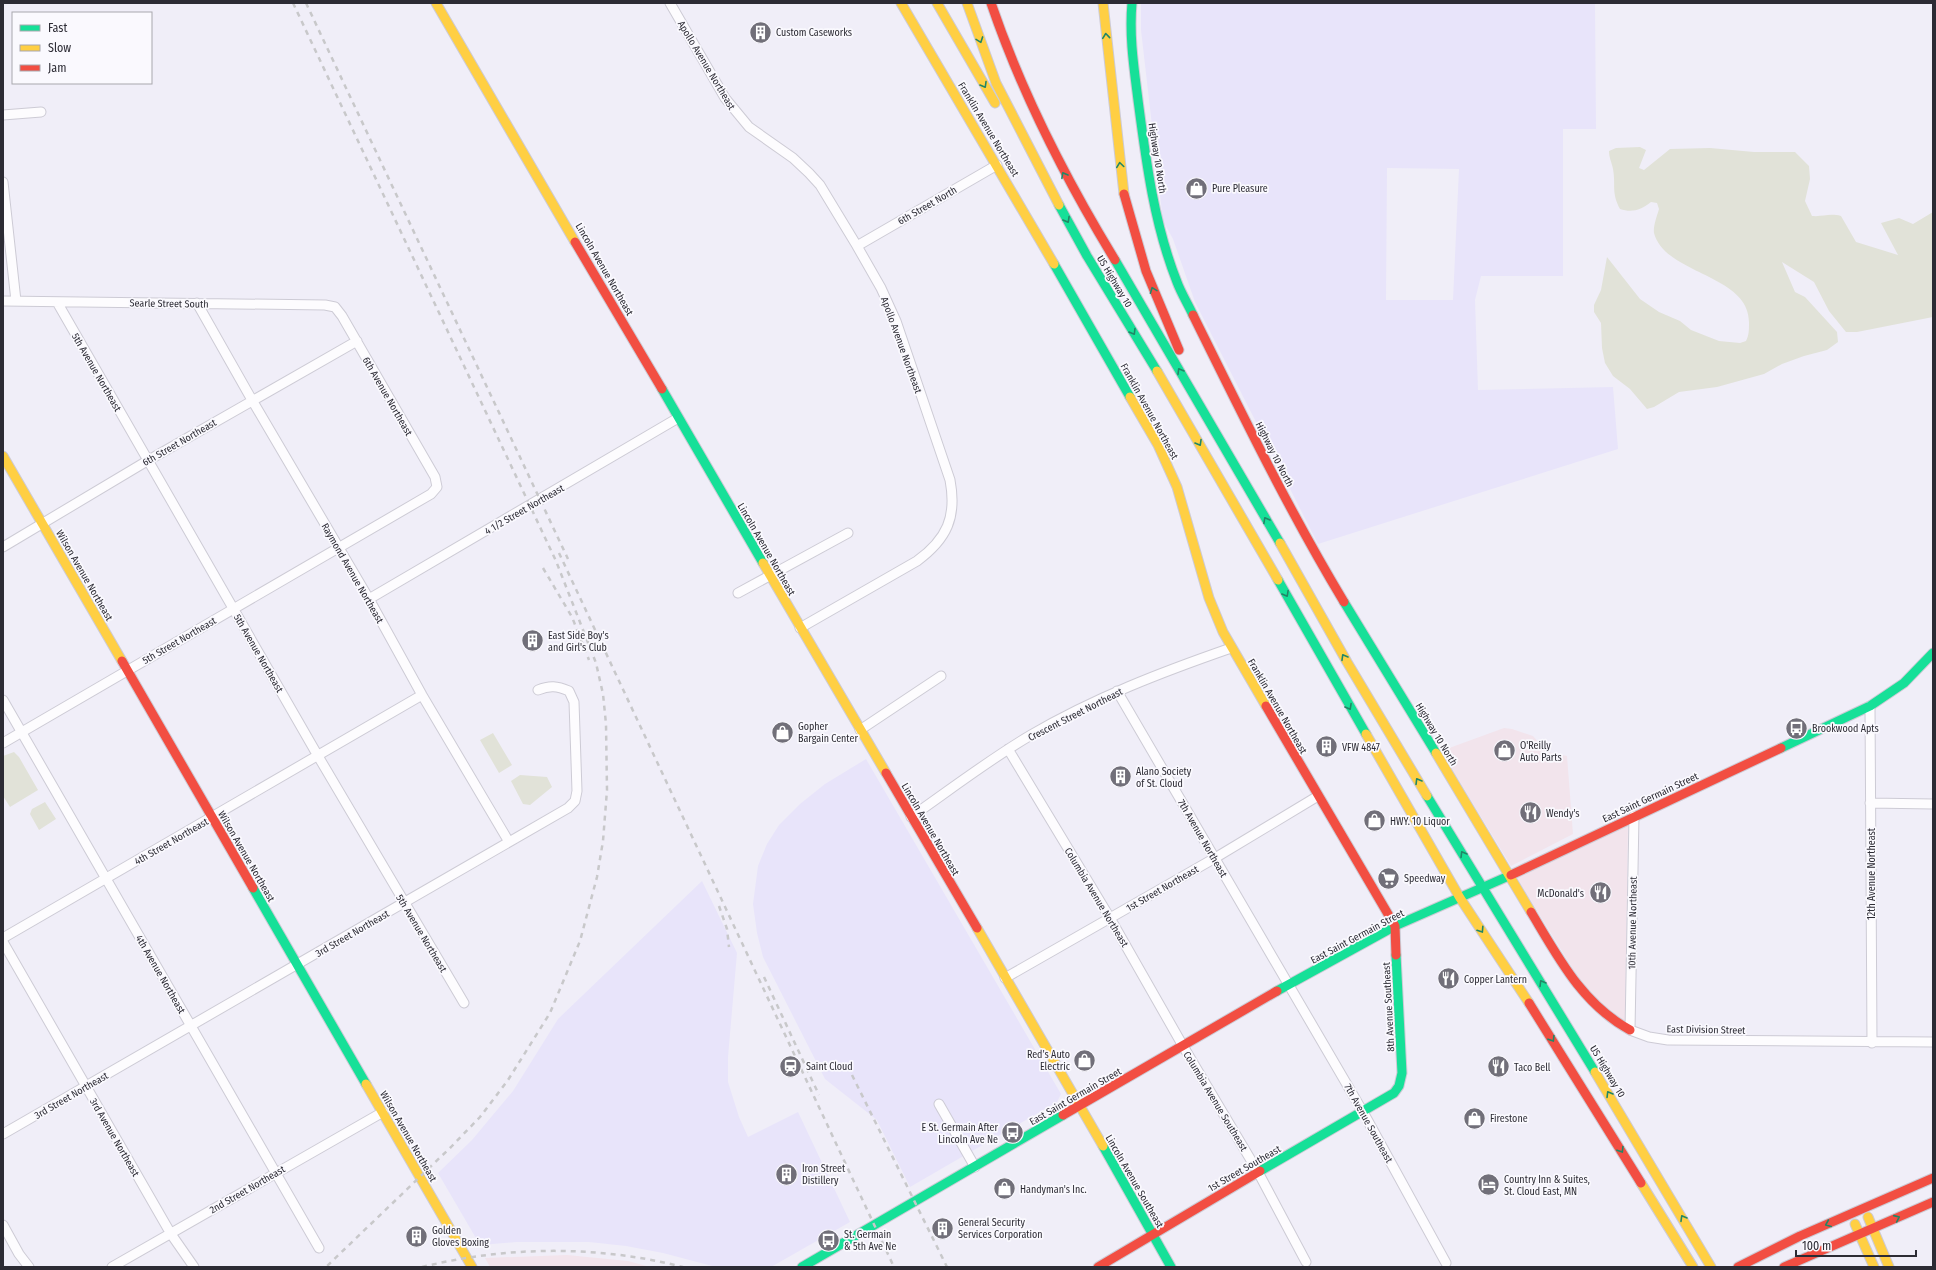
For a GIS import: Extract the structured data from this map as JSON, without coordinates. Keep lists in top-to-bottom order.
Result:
{
  "streets": {
    "main road": [
      "Franklin Avenue Northeast",
      "Highway 10 North",
      "Lincoln Avenue Northeast",
      "US Highway 10",
      "Wilson Avenue Northeast",
      "East Saint Germain Street",
      "8th Avenue Southeast",
      "East Division Street",
      "1st Street Southeast",
      "Lincoln Avenue Southeast"
    ],
    "street": [
      "Apollo Avenue Northeast",
      "6th Street North",
      "Searle Street South",
      "5th Avenue Northeast",
      "6th Avenue Northeast",
      "6th Street Northeast",
      "4 1/2 Street Northeast",
      "Raymond Avenue Northeast",
      "5th Street Northeast",
      "Crescent Street Northeast",
      "7th Avenue Northeast",
      "4th Street Northeast",
      "12th Avenue Northeast",
      "1st Street Northeast",
      "Columbia Avenue Northeast",
      "10th Avenue Northeast",
      "3rd Street Northeast",
      "4th Avenue Northeast",
      "Columbia Avenue Southeast",
      "7th Avenue Southeast",
      "3rd Avenue Northeast",
      "2nd Street Northeast"
    ]
  },
  "crossings": [
    ["Apollo Avenue Northeast", "6th Street North"],
    ["Apollo Avenue Northeast", "Lincoln Avenue Northeast"],
    ["Franklin Avenue Northeast", "6th Street North"],
    ["Franklin Avenue Northeast", "Crescent Street Northeast"],
    ["Franklin Avenue Northeast", "East Saint Germain Street"],
    ["Franklin Avenue Northeast", "1st Street Northeast"],
    ["Franklin Avenue Northeast", "8th Avenue Southeast"],
    ["Highway 10 North", "East Saint Germain Street"],
    ["Highway 10 North", "East Division Street"],
    ["Lincoln Avenue Northeast", "4 1/2 Street Northeast"],
    ["Lincoln Avenue Northeast", "Crescent Street Northeast"],
    ["Lincoln Avenue Northeast", "East Saint Germain Street"],
    ["Lincoln Avenue Northeast", "1st Street Northeast"],
    ["Lincoln Avenue Northeast", "Lincoln Avenue Southeast"],
    ["US Highway 10", "East Saint Germain Street"],
    ["Searle Street South", "5th Avenue Northeast"],
    ["Searle Street South", "6th Avenue Northeast"],
    ["Searle Street South", "Raymond Avenue Northeast"],
    ["5th Avenue Northeast", "6th Street Northeast"],
    ["5th Avenue Northeast", "5th Street Northeast"],
    ["5th Avenue Northeast", "4th Street Northeast"],
    ["5th Avenue Northeast", "3rd Street Northeast"],
    ["6th Avenue Northeast", "6th Street Northeast"],
    ["6th Avenue Northeast", "5th Street Northeast"],
    ["6th Street Northeast", "Raymond Avenue Northeast"],
    ["6th Street Northeast", "Wilson Avenue Northeast"],
    ["4 1/2 Street Northeast", "Raymond Avenue Northeast"],
    ["Raymond Avenue Northeast", "5th Street Northeast"],
    ["Raymond Avenue Northeast", "4th Street Northeast"],
    ["Raymond Avenue Northeast", "3rd Street Northeast"],
    ["Wilson Avenue Northeast", "5th Street Northeast"],
    ["Wilson Avenue Northeast", "4th Street Northeast"],
    ["Wilson Avenue Northeast", "3rd Street Northeast"],
    ["Wilson Avenue Northeast", "2nd Street Northeast"],
    ["5th Street Northeast", "4th Avenue Northeast"],
    ["Crescent Street Northeast", "7th Avenue Northeast"],
    ["Crescent Street Northeast", "Columbia Avenue Northeast"],
    ["East Saint Germain Street", "7th Avenue Northeast"],
    ["East Saint Germain Street", "12th Avenue Northeast"],
    ["East Saint Germain Street", "Columbia Avenue Northeast"],
    ["East Saint Germain Street", "10th Avenue Northeast"],
    ["East Saint Germain Street", "8th Avenue Southeast"],
    ["East Saint Germain Street", "East Division Street"],
    ["East Saint Germain Street", "Columbia Avenue Southeast"],
    ["East Saint Germain Street", "7th Avenue Southeast"],
    ["East Saint Germain Street", "Lincoln Avenue Southeast"],
    ["7th Avenue Northeast", "1st Street Northeast"],
    ["7th Avenue Northeast", "7th Avenue Southeast"],
    ["4th Street Northeast", "4th Avenue Northeast"],
    ["12th Avenue Northeast", "East Division Street"],
    ["1st Street Northeast", "Columbia Avenue Northeast"],
    ["Columbia Avenue Northeast", "Columbia Avenue Southeast"],
    ["10th Avenue Northeast", "East Division Street"],
    ["3rd Street Northeast", "4th Avenue Northeast"],
    ["3rd Street Northeast", "3rd Avenue Northeast"],
    ["4th Avenue Northeast", "2nd Street Northeast"],
    ["8th Avenue Southeast", "1st Street Southeast"],
    ["Columbia Avenue Southeast", "1st Street Southeast"],
    ["7th Avenue Southeast", "1st Street Southeast"],
    ["3rd Avenue Northeast", "2nd Street Northeast"],
    ["1st Street Southeast", "Lincoln Avenue Southeast"]
  ],
  "places": {
    "building": [
      "Custom Caseworks",
      "East Side Boy's and Girl's Club",
      "VFW 4847",
      "Alano Society of St. Cloud",
      "Iron Street Distillery",
      "General Security Services Corporation",
      "Golden Gloves Boxing"
    ],
    "shop": [
      "Pure Pleasure",
      "Gopher Bargain Center",
      "O'Reilly Auto Parts",
      "HWY. 10 Liquor",
      "Red’s Auto Electric",
      "Firestone",
      "Handyman's Inc."
    ],
    "bus stop": ["Brookwood Apts", "E St. Germain After Lincoln Ave Ne", "St. Germain & 5th Ave Ne"],
    "restaurant": [
      "Wendy's",
      "McDonald's",
      "Copper Lantern",
      "Taco Bell"
    ],
    "supermarket": ["Speedway"],
    "station": ["Saint Cloud"],
    "hotel": ["Country Inn & Suites, St. Cloud East, MN"]
  },
  "legend": ["Fast", "Slow", "Jam"],
  "scale_bar": "100 m"
}
